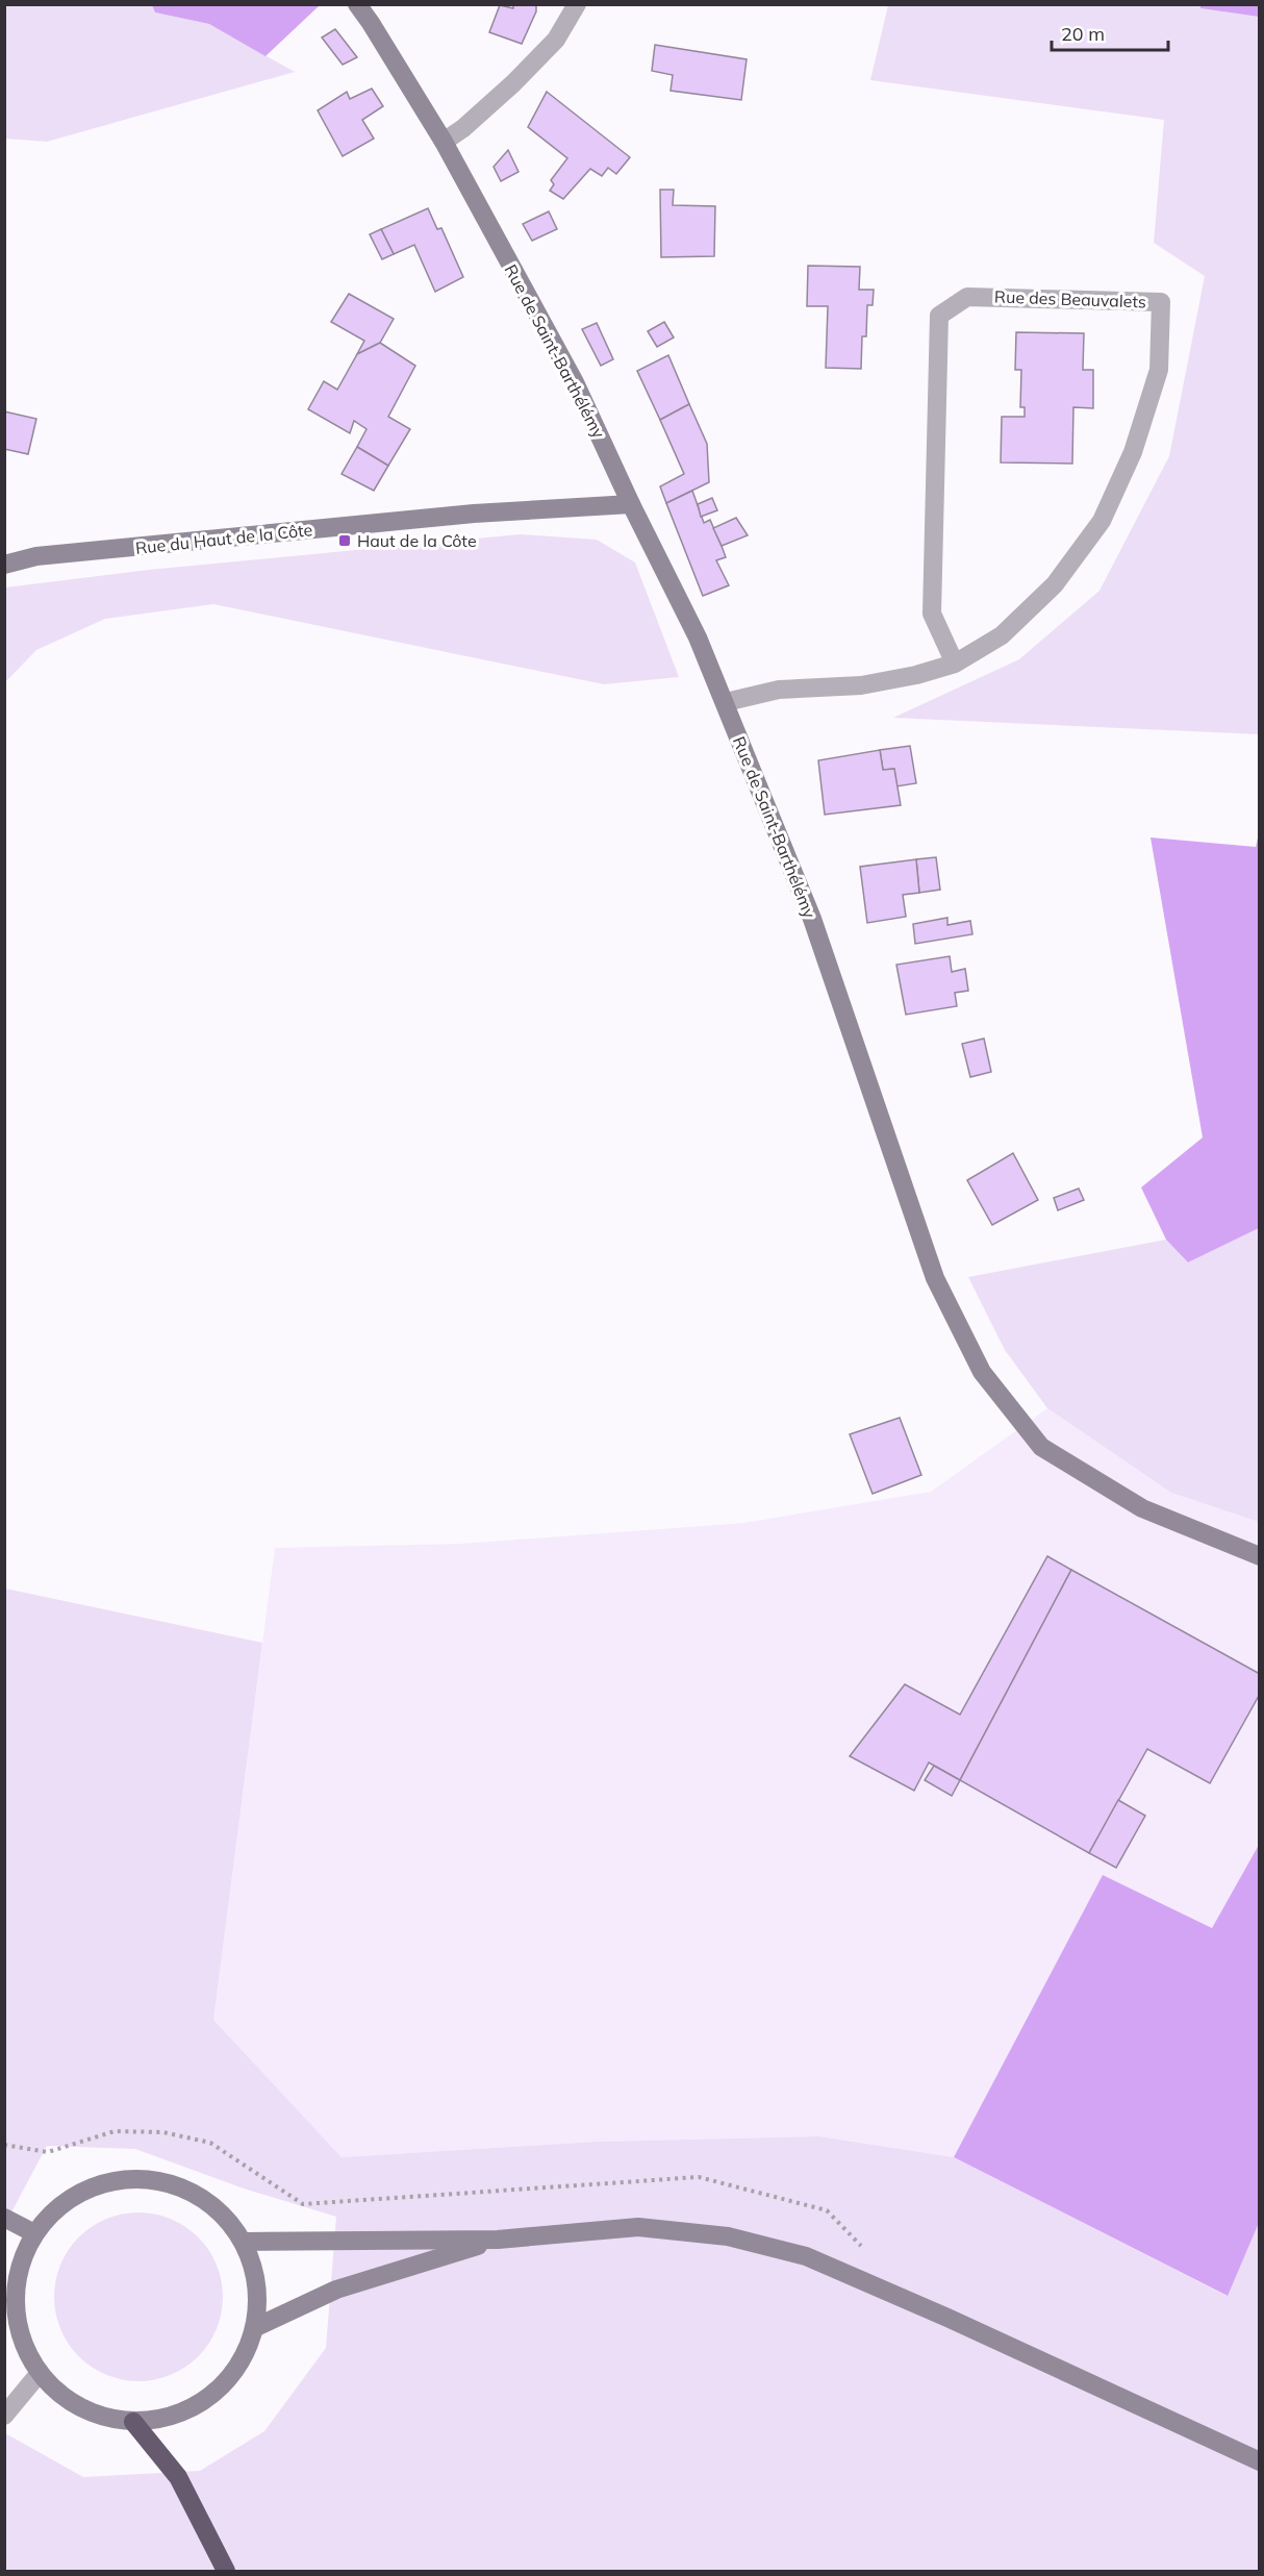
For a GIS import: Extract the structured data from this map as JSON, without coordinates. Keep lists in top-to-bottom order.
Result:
{
  "streets": {
    "street": ["Rue des Beauvalets", "Rue de Saint-Barthélémy", "Rue du Haut de la Côte"]
  },
  "crossings": [
    ["Rue des Beauvalets", "Rue de Saint-Barthélémy"],
    ["Rue de Saint-Barthélémy", "Rue du Haut de la Côte"]
  ],
  "places": {
    "transit": ["Haut de la Côte"]
  },
  "scale_bar": "20 m"
}
